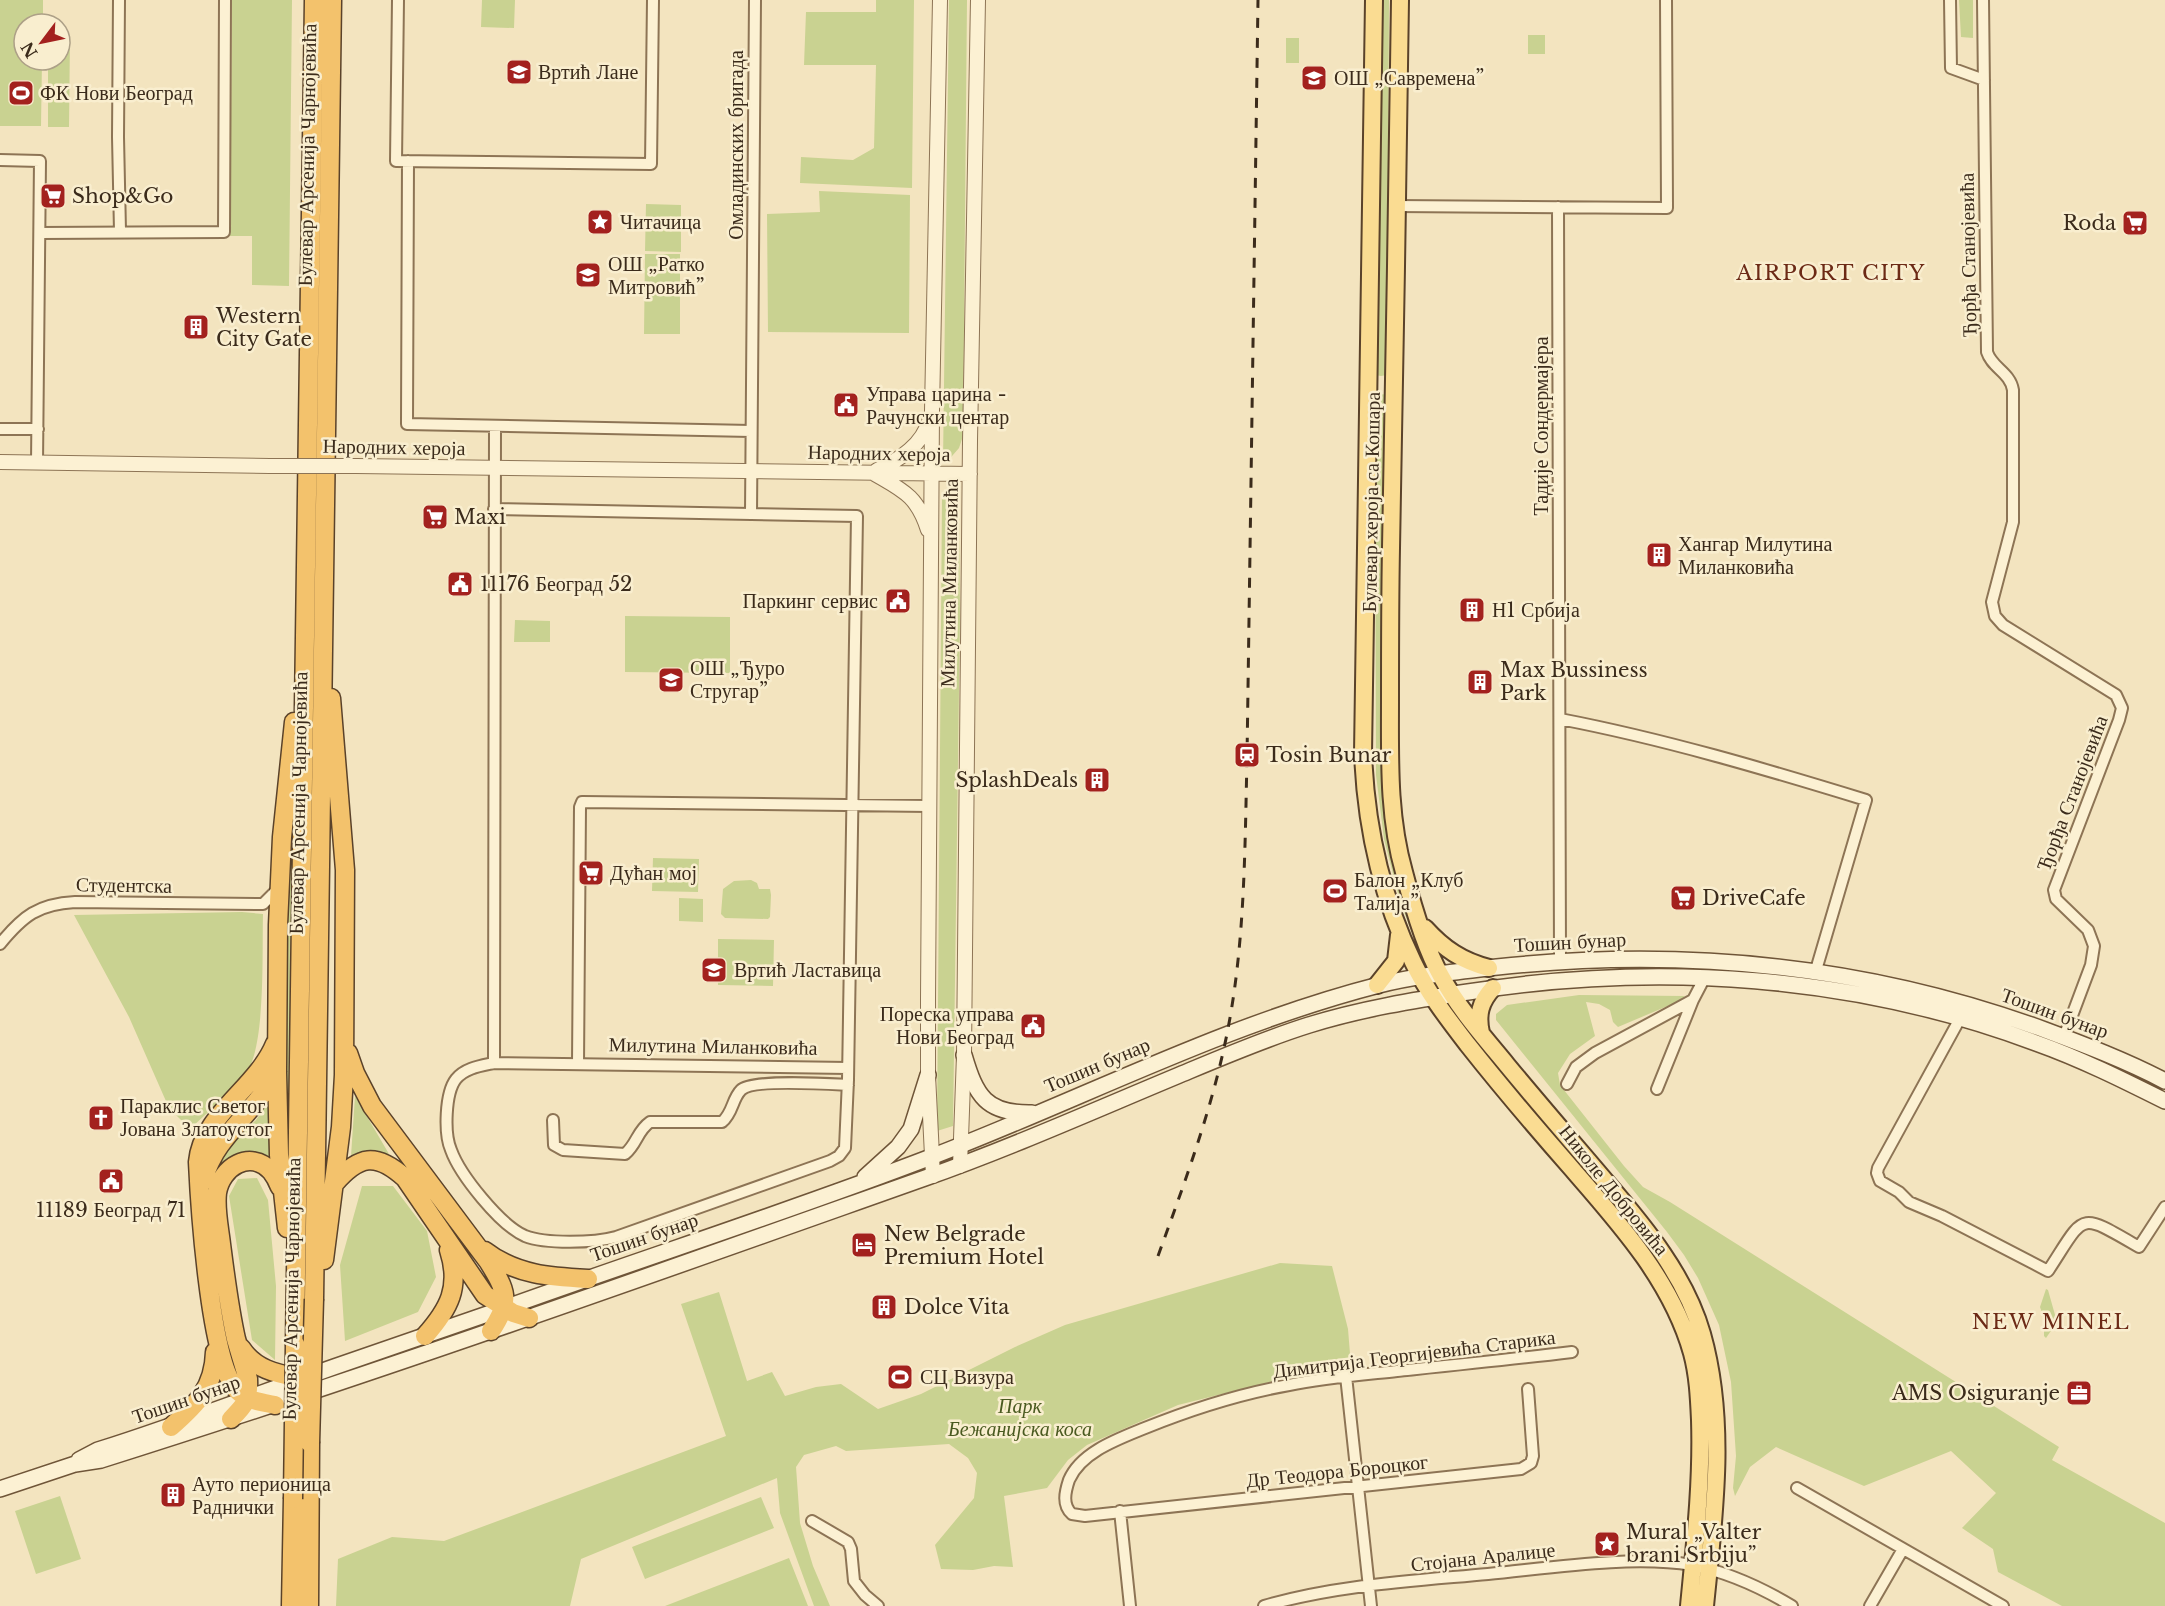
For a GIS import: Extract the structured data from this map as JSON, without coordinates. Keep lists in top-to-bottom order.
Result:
{
  "streets": {
    "highway": ["Булевар Арсенија Чарнојевића"],
    "main road": ["Булевар хероја са Кошара", "Тошин бунар", "Николе Добровића"],
    "street": [
      "Омладинских бригада",
      "Ђорђа Станојевића",
      "Тадије Сондермајера",
      "Народних хероја",
      "Милутина Миланковића",
      "Студентска",
      "Димитрија Георгијевића Старика",
      "Др Теодора Бороцког",
      "Стојана Аралице"
    ]
  },
  "crossings": [
    ["Омладинских бригада", "Народних хероја"],
    ["Ђорђа Станојевића", "Тошин бунар"],
    ["Тадије Сондермајера", "Тошин бунар"],
    ["Народних хероја", "Милутина Миланковића"],
    ["Булевар хероја са Кошара", "Тошин бунар"],
    ["Булевар хероја са Кошара", "Николе Добровића"],
    ["Милутина Миланковића", "Тошин бунар"],
    ["Тошин бунар", "Николе Добровића"],
    ["Николе Добровића", "Стојана Аралице"],
    ["Димитрија Георгијевића Старика", "Др Теодора Бороцког"]
  ],
  "districts": ["AIRPORT CITY", "NEW MINEL"],
  "parks": ["Парк Бежанијска коса"],
  "places": {
    "school or university": [
      "Вртић Лане",
      "ОШ „Савремена”",
      "ОШ „Ратко Митровић”",
      "ОШ „Ђуро Стругар”",
      "Вртић Ластавица"
    ],
    "sports": ["ФК Нови Београд", "Балон „Клуб Талија”", "СЦ Визура"],
    "supermarket": [
      "Shop&Go",
      "Roda",
      "Maxi",
      "Дућан мој",
      "DriveCafe"
    ],
    "place": ["Читачица", "Mural „Valter brani Srbiju”"],
    "building": [
      "Western City Gate",
      "Хангар Милутина Миланковића",
      "Н1 Србија",
      "Max Bussiness Park",
      "SplashDeals",
      "Dolce Vita",
      "Ауто перионица Раднички"
    ],
    "public building": [
      "Управа царина - Рачунски центар",
      "11176 Београд 52",
      "Паркинг сервис",
      "Пореска управа Нови Београд",
      "11189 Београд 71"
    ],
    "station": ["Tosin Bunar"],
    "church": ["Параклис Светог Јована Златоустог"],
    "hotel": ["New Belgrade Premium Hotel"],
    "office": ["AMS Osiguranje"]
  },
  "north": "bottom left"
}
